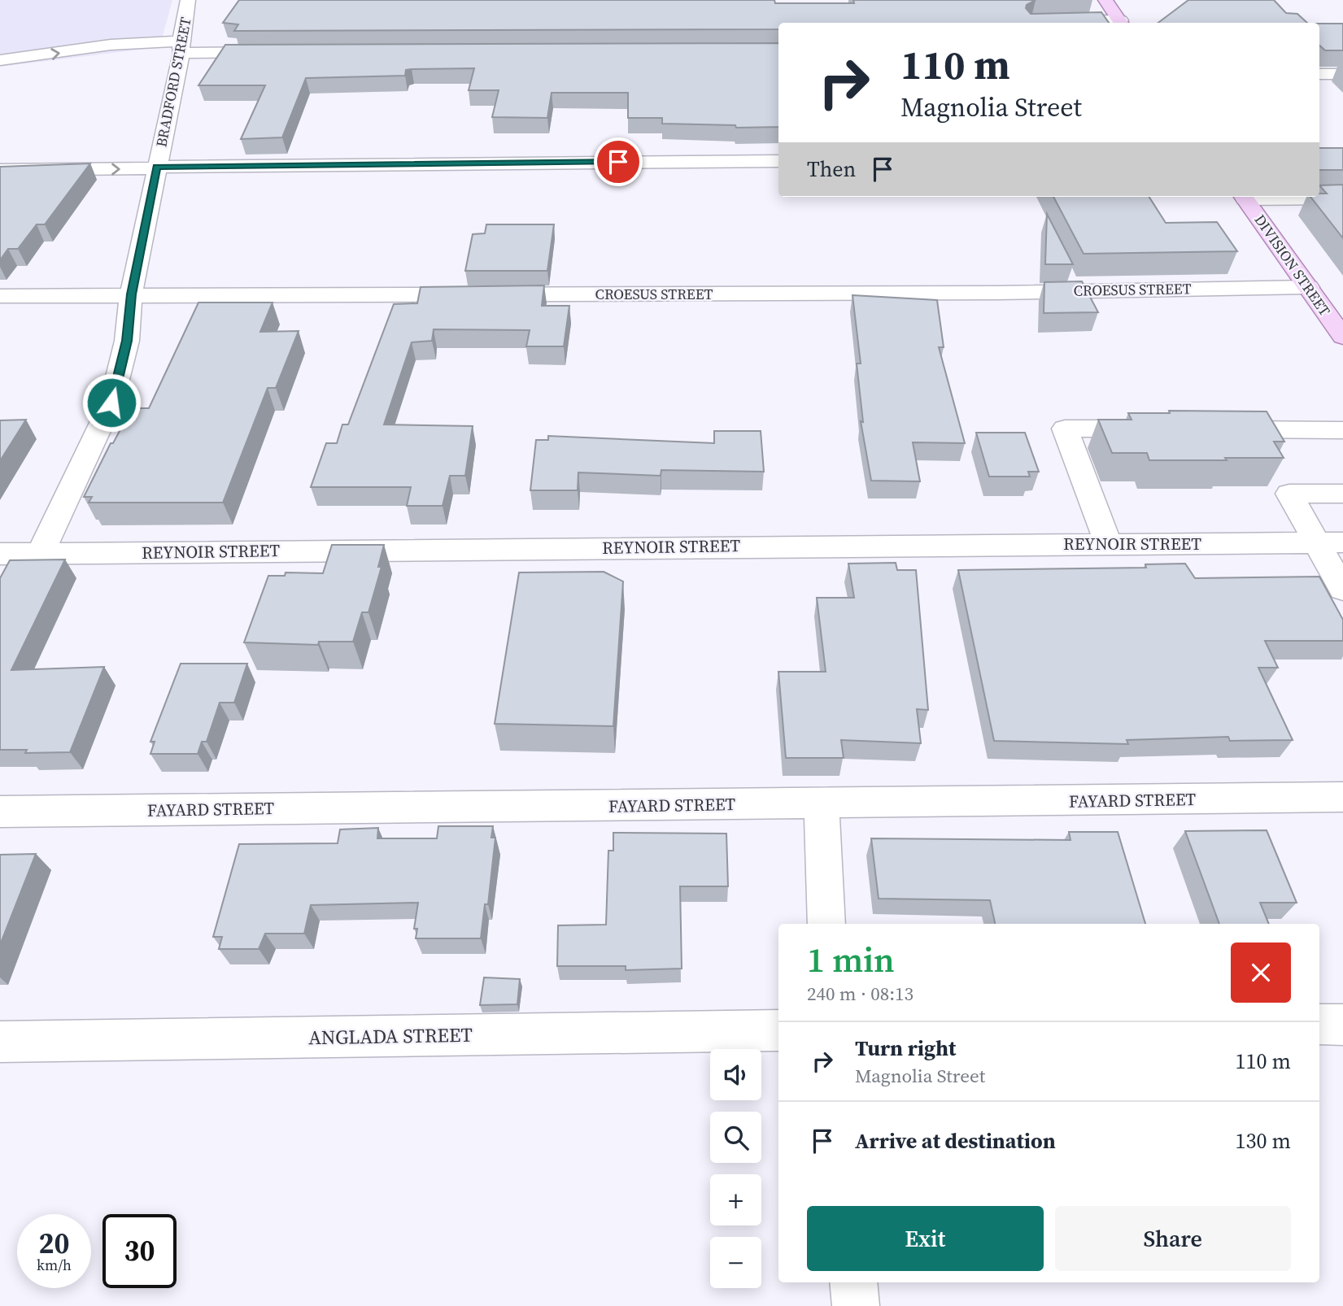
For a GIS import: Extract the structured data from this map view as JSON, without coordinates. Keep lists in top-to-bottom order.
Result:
{
  "streets": {
    "main road": ["DIVISION STREET"],
    "street": [
      "BRADFORD STREET",
      "CROESUS STREET",
      "REYNOIR STREET",
      "FAYARD STREET",
      "ANGLADA STREET"
    ]
  },
  "crossings": [
    ["BRADFORD STREET", "CROESUS STREET"],
    ["BRADFORD STREET", "REYNOIR STREET"],
    ["DIVISION STREET", "CROESUS STREET"]
  ],
  "page": {
    "turn": ["110 m", "Magnolia Street"],
    "then": "Then",
    "heading": ["1 min", "240 m · 08:13"],
    "list": [
      {
        "name": "Turn right",
        "note": "Magnolia Street",
        "value": "110 m"
      },
      {
        "name": "Arrive at destination",
        "value": "130 m"
      }
    ],
    "map_buttons": ["+", "−"],
    "buttons": ["Exit", "Share"],
    "speed": "20 km/h",
    "limit": "30"
  }
}
